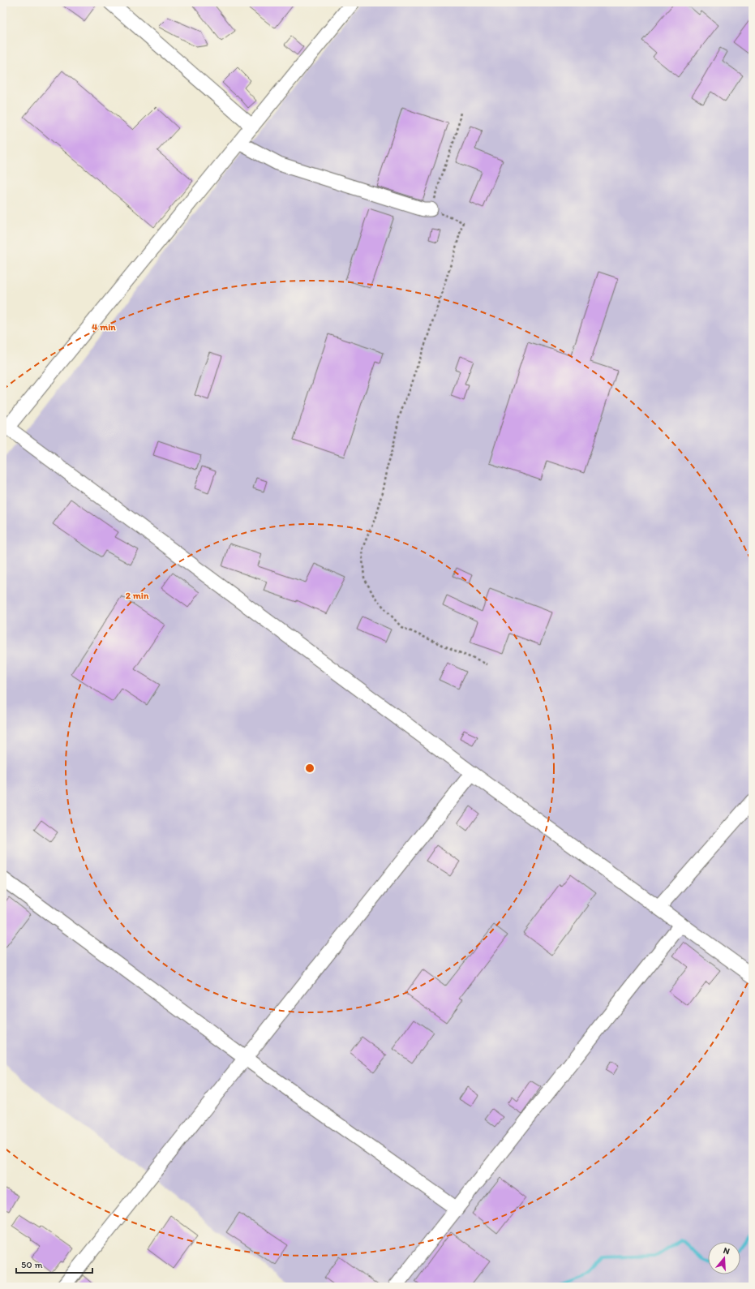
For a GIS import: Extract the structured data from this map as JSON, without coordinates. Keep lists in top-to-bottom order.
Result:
{
  "scale_bar": "50 m",
  "north": "top",
  "rings": ["4 min", "2 min"]
}
